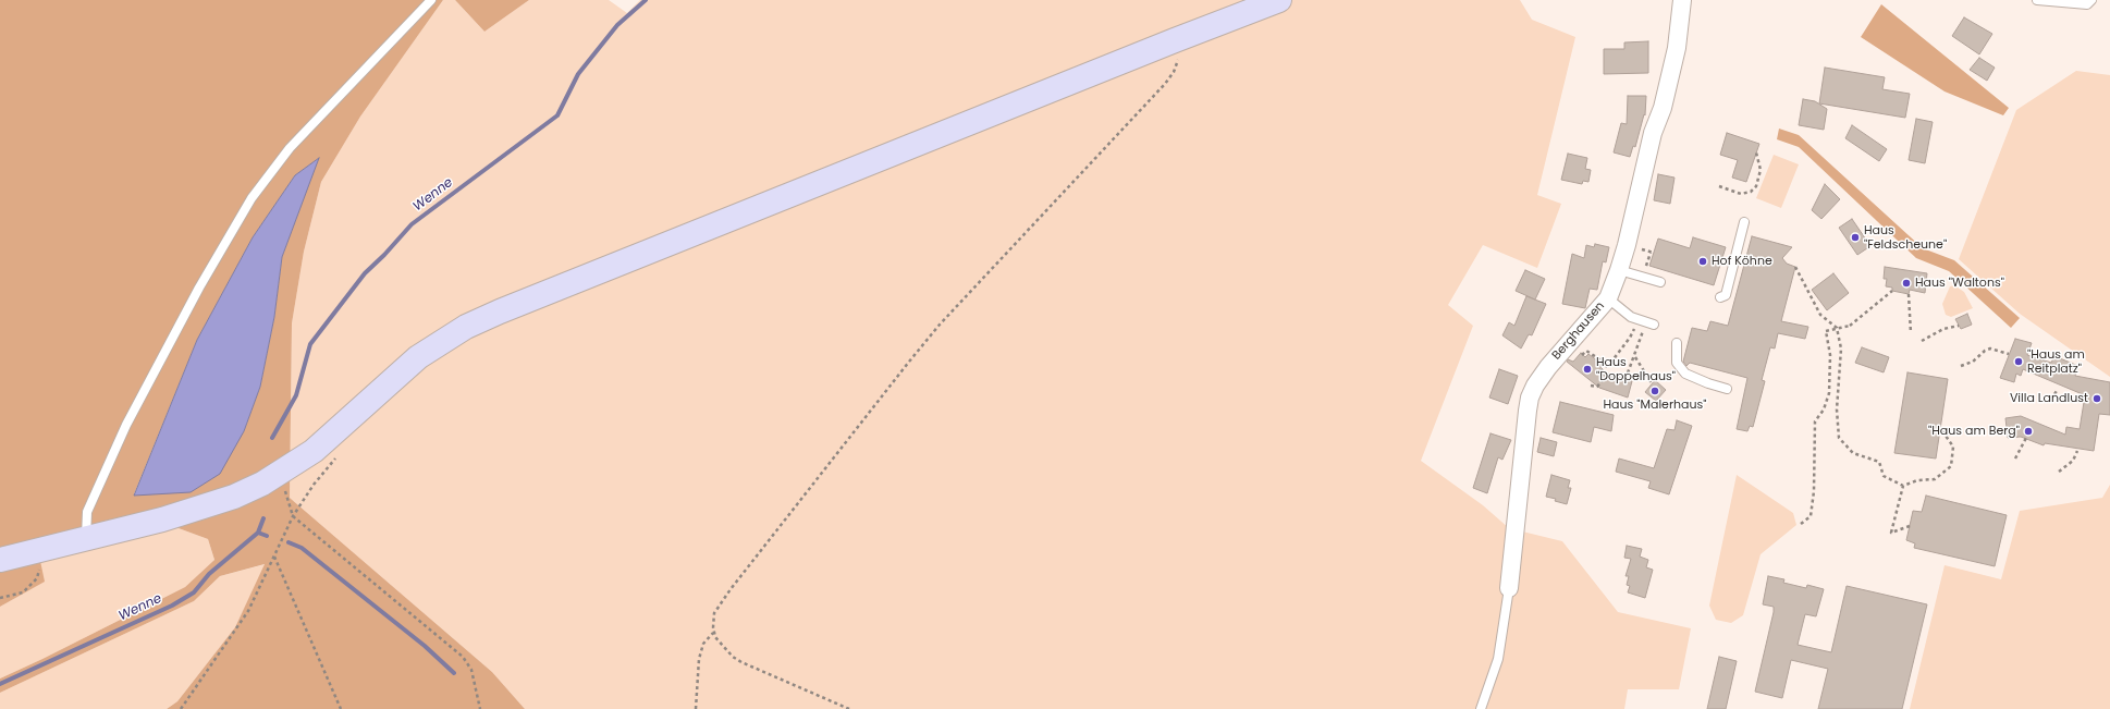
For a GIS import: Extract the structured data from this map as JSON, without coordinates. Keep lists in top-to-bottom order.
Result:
{
  "streets": {
    "street": ["Berghausen"]
  },
  "water": ["Wenne"],
  "places": [
    "Haus \"Feldscheune\"",
    "Hof Köhne",
    "Haus \"Waltons\"",
    "\"Haus am Reitplatz\"",
    "Haus \"Doppelhaus\"",
    "Haus \"Malerhaus\"",
    "Villa Landlust",
    "\"Haus am Berg\""
  ]
}
